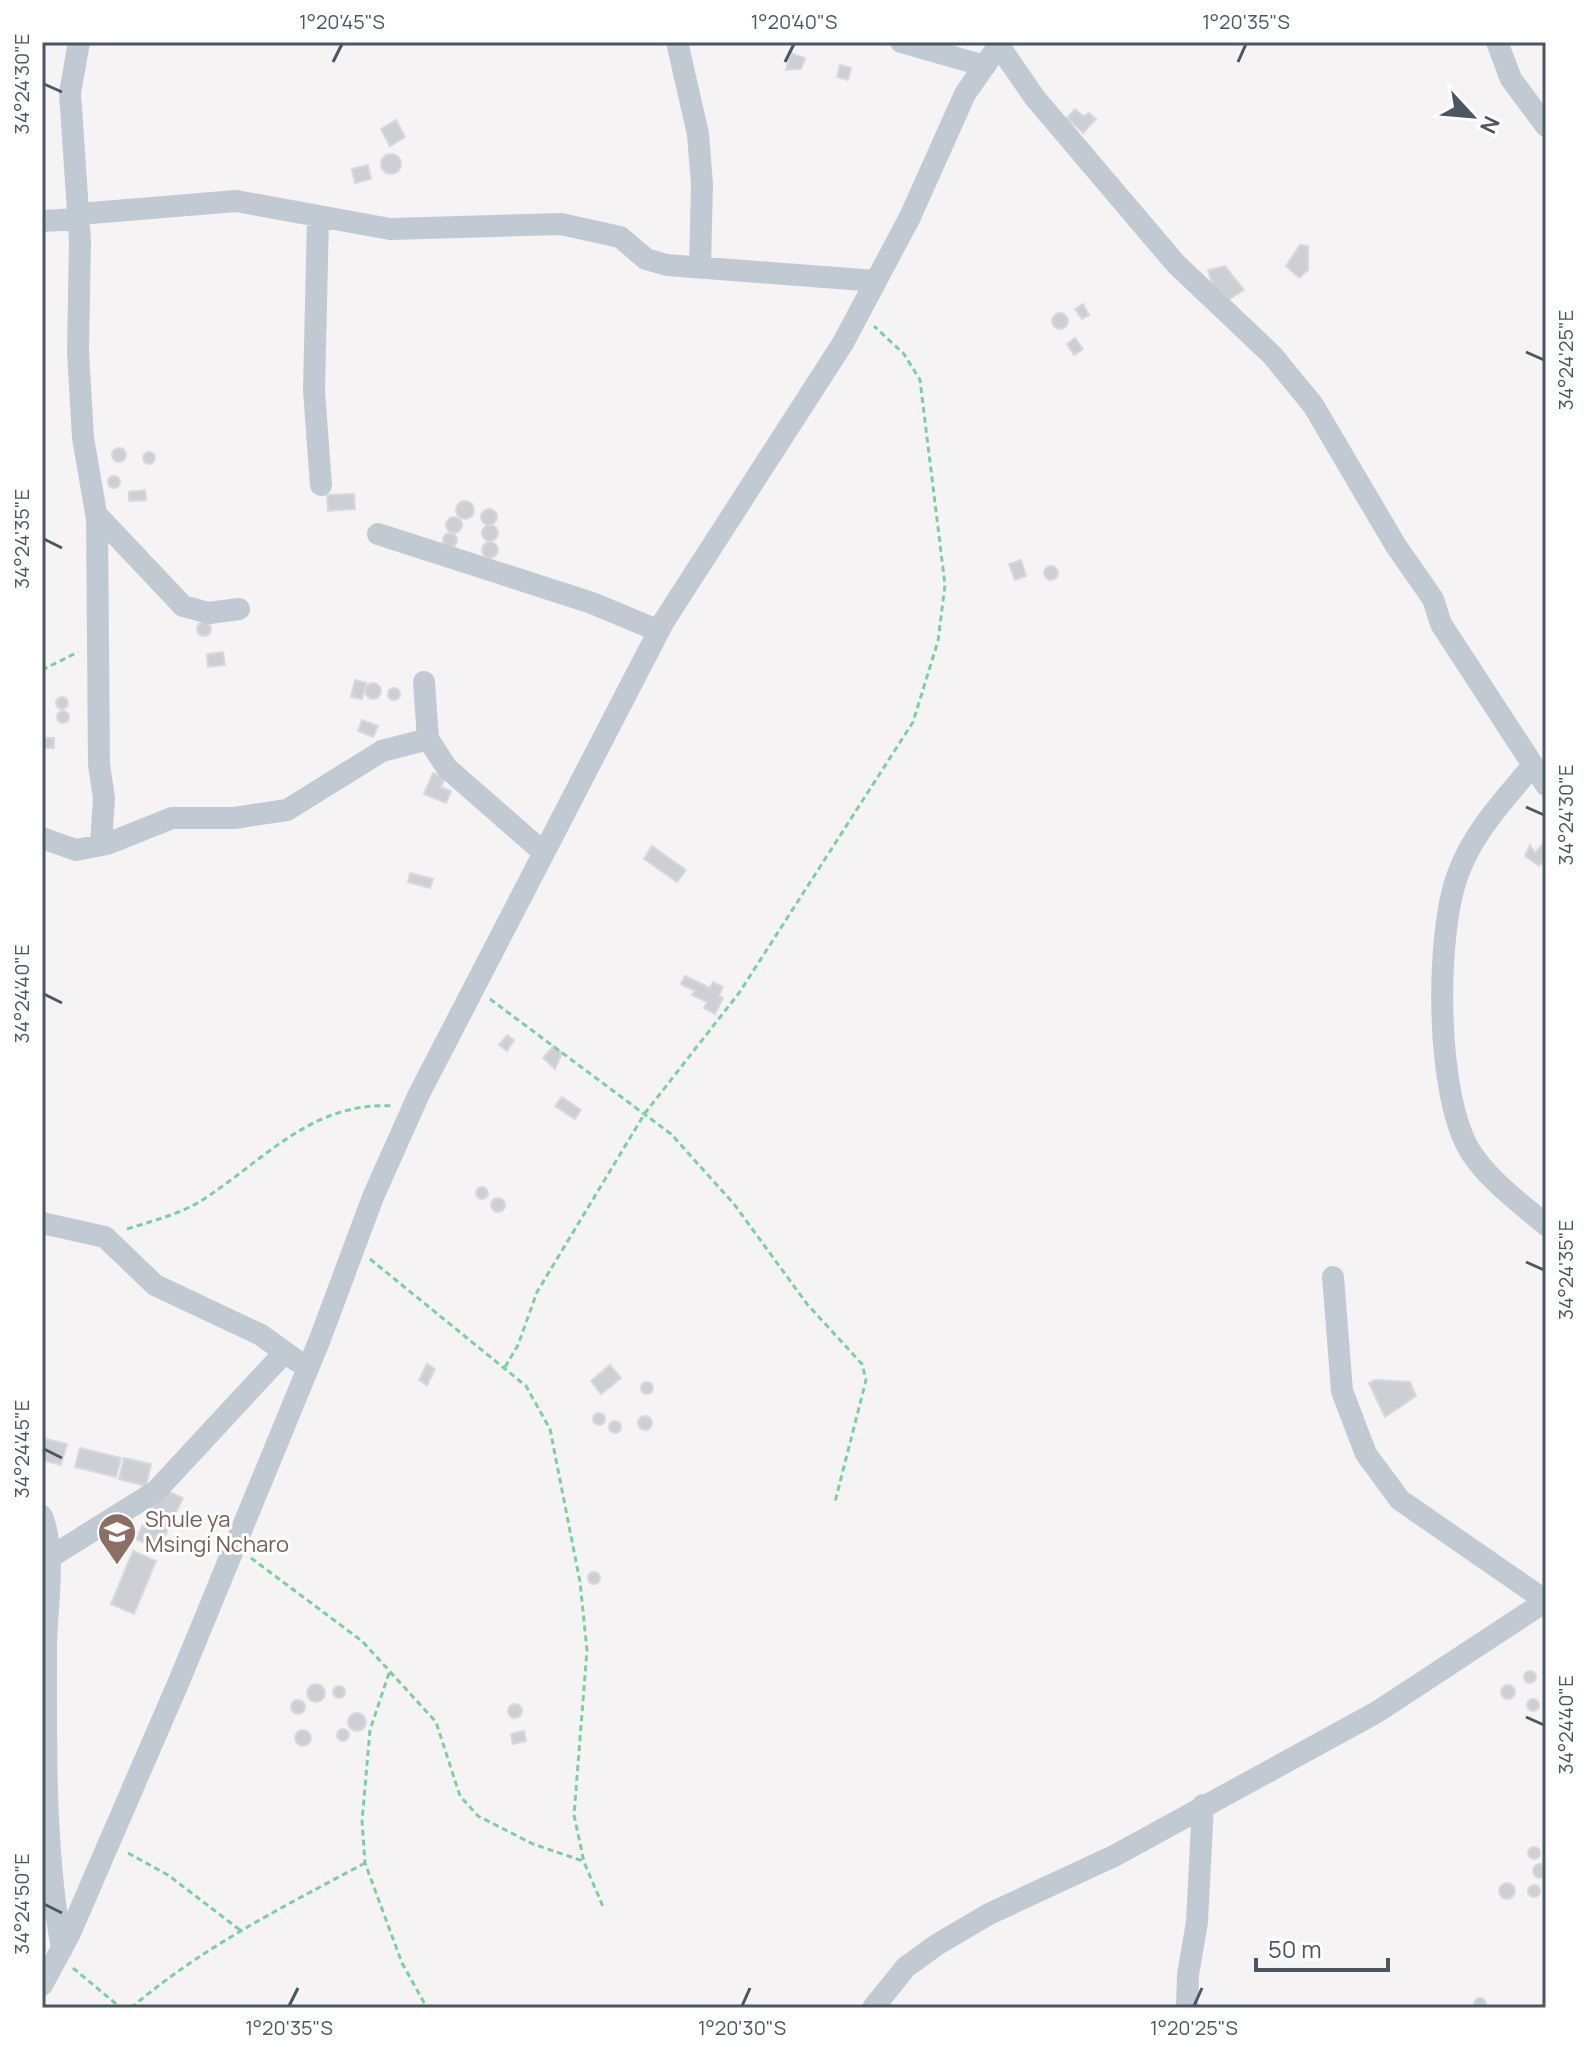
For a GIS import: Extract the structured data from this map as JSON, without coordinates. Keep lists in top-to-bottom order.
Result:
{
  "places": {
    "school or university": ["Shule ya Msingi Ncharo"]
  },
  "scale_bar": "50 m",
  "north": "bottom right",
  "coordinates": [
    "1°20'45\"S",
    "1°20'40\"S",
    "1°20'35\"S",
    "34°24'30\"E",
    "34°24'25\"E",
    "34°24'35\"E",
    "34°24'40\"E",
    "34°24'45\"E",
    "34°24'50\"E",
    "1°20'30\"S",
    "1°20'25\"S"
  ]
}
